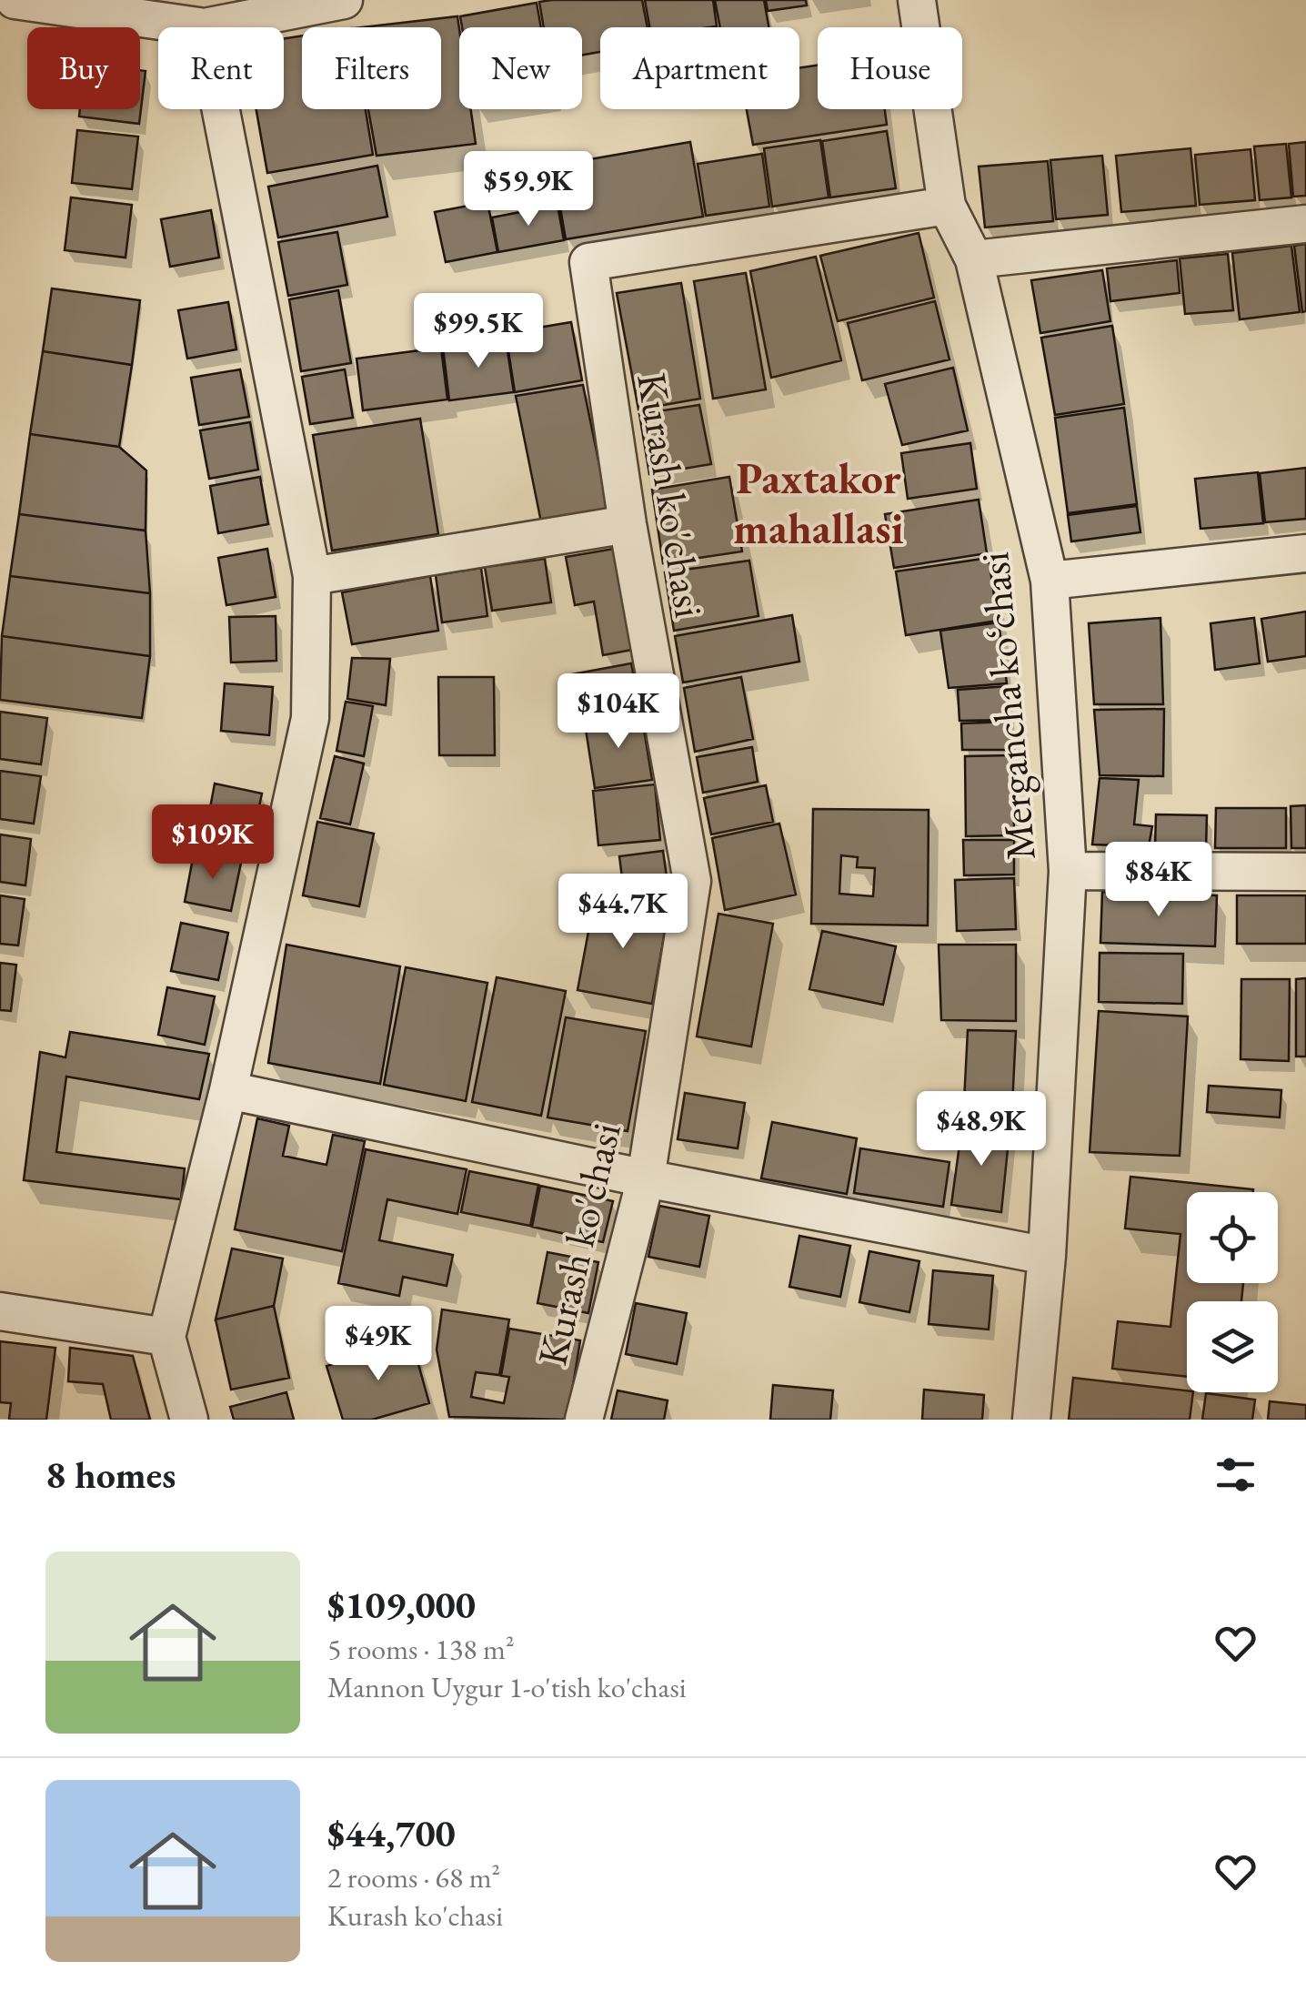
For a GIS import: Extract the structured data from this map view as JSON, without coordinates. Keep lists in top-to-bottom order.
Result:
{
  "streets": {
    "street": ["Kurash ko'chasi", "Mergancha koʻchasi"]
  },
  "crossings": [
    ["Kurash ko'chasi", "Mergancha koʻchasi"]
  ],
  "districts": ["Paxtakor mahallasi"],
  "page": {
    "chip": [
      "Buy",
      "Rent",
      "Filters",
      "New",
      "Apartment",
      "House"
    ],
    "price": [
      "$59.9K",
      "$99.5K",
      "$104K",
      "$109K",
      "$84K",
      "$44.7K",
      "$48.9K",
      "$49K"
    ],
    "heading": "8 homes",
    "list": [
      {
        "name": "$109,000",
        "note": "5 rooms · 138 m² · Mannon Uygur 1-o'tish ko'chasi"
      },
      {
        "name": "$44,700",
        "note": "2 rooms · 68 m² · Kurash ko'chasi"
      }
    ]
  }
}
